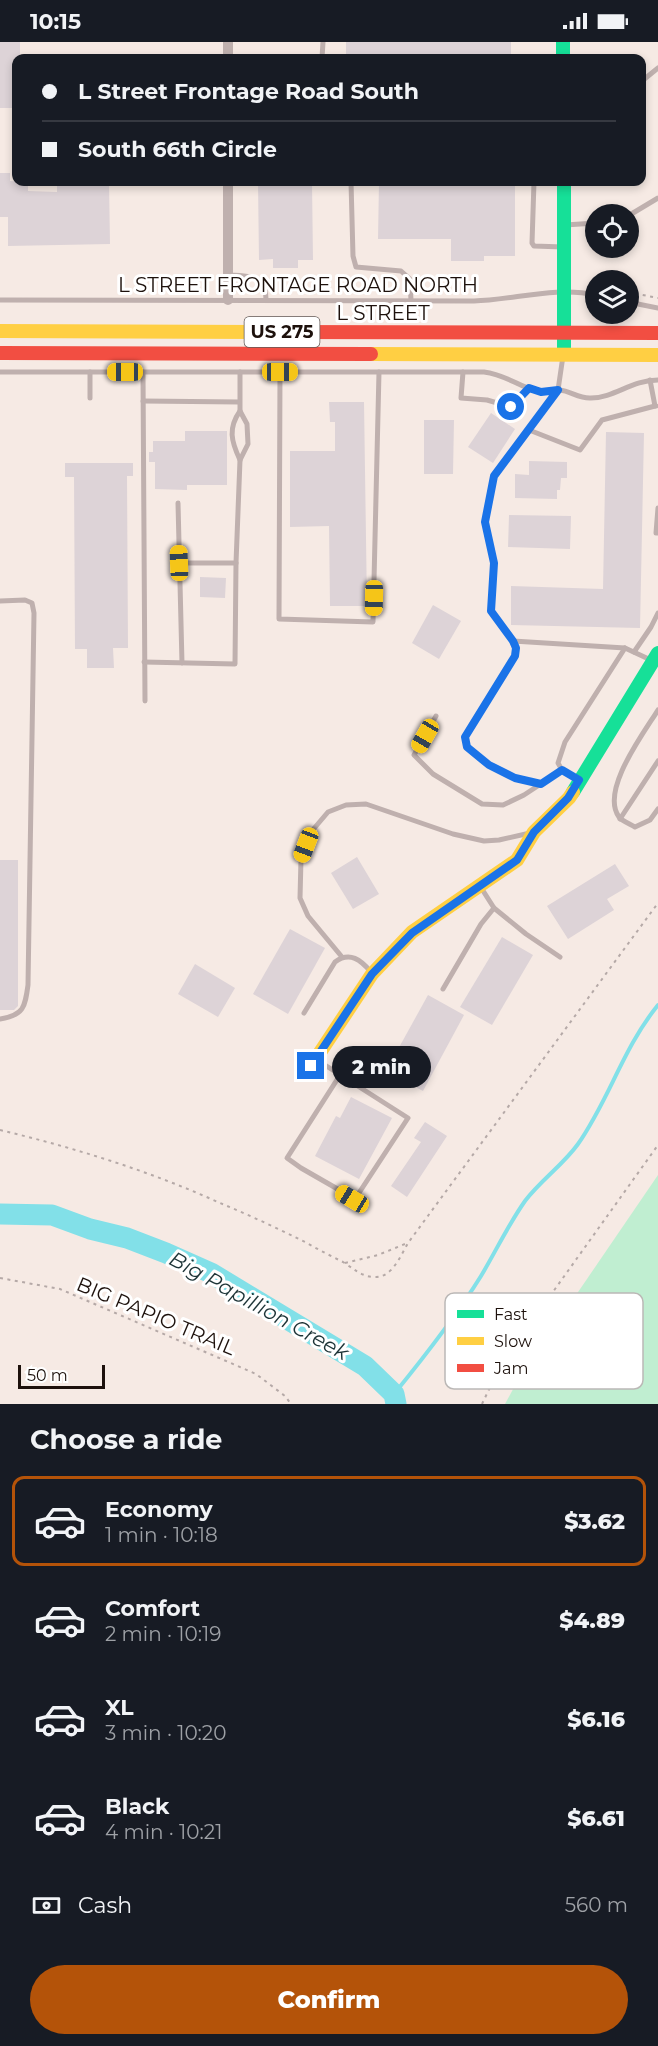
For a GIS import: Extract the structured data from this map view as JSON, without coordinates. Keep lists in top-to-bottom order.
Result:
{
  "streets": {
    "main road": ["L STREET", "US 275"],
    "lane": ["L STREET FRONTAGE ROAD NORTH"],
    "path": ["BIG PAPIO TRAIL"]
  },
  "water": ["Big Papillion Creek"],
  "legend": ["Fast", "Slow", "Jam"],
  "scale_bar": "50 m",
  "page": {
    "status": "10:15",
    "banner": ["L Street Frontage Road South", "South 66th Circle"],
    "bubble": "2 min",
    "scale": "50 m",
    "heading": "Choose a ride",
    "list": [
      {
        "name": "Economy",
        "note": "1 min · 10:18",
        "value": "$3.62"
      },
      {
        "name": "Comfort",
        "note": "2 min · 10:19",
        "value": "$4.89"
      },
      {
        "name": "XL",
        "note": "3 min · 10:20",
        "value": "$6.16"
      },
      {
        "name": "Black",
        "note": "4 min · 10:21",
        "value": "$6.61"
      }
    ],
    "pay": ["Cash", "560 m"],
    "buttons": "Confirm"
  }
}
